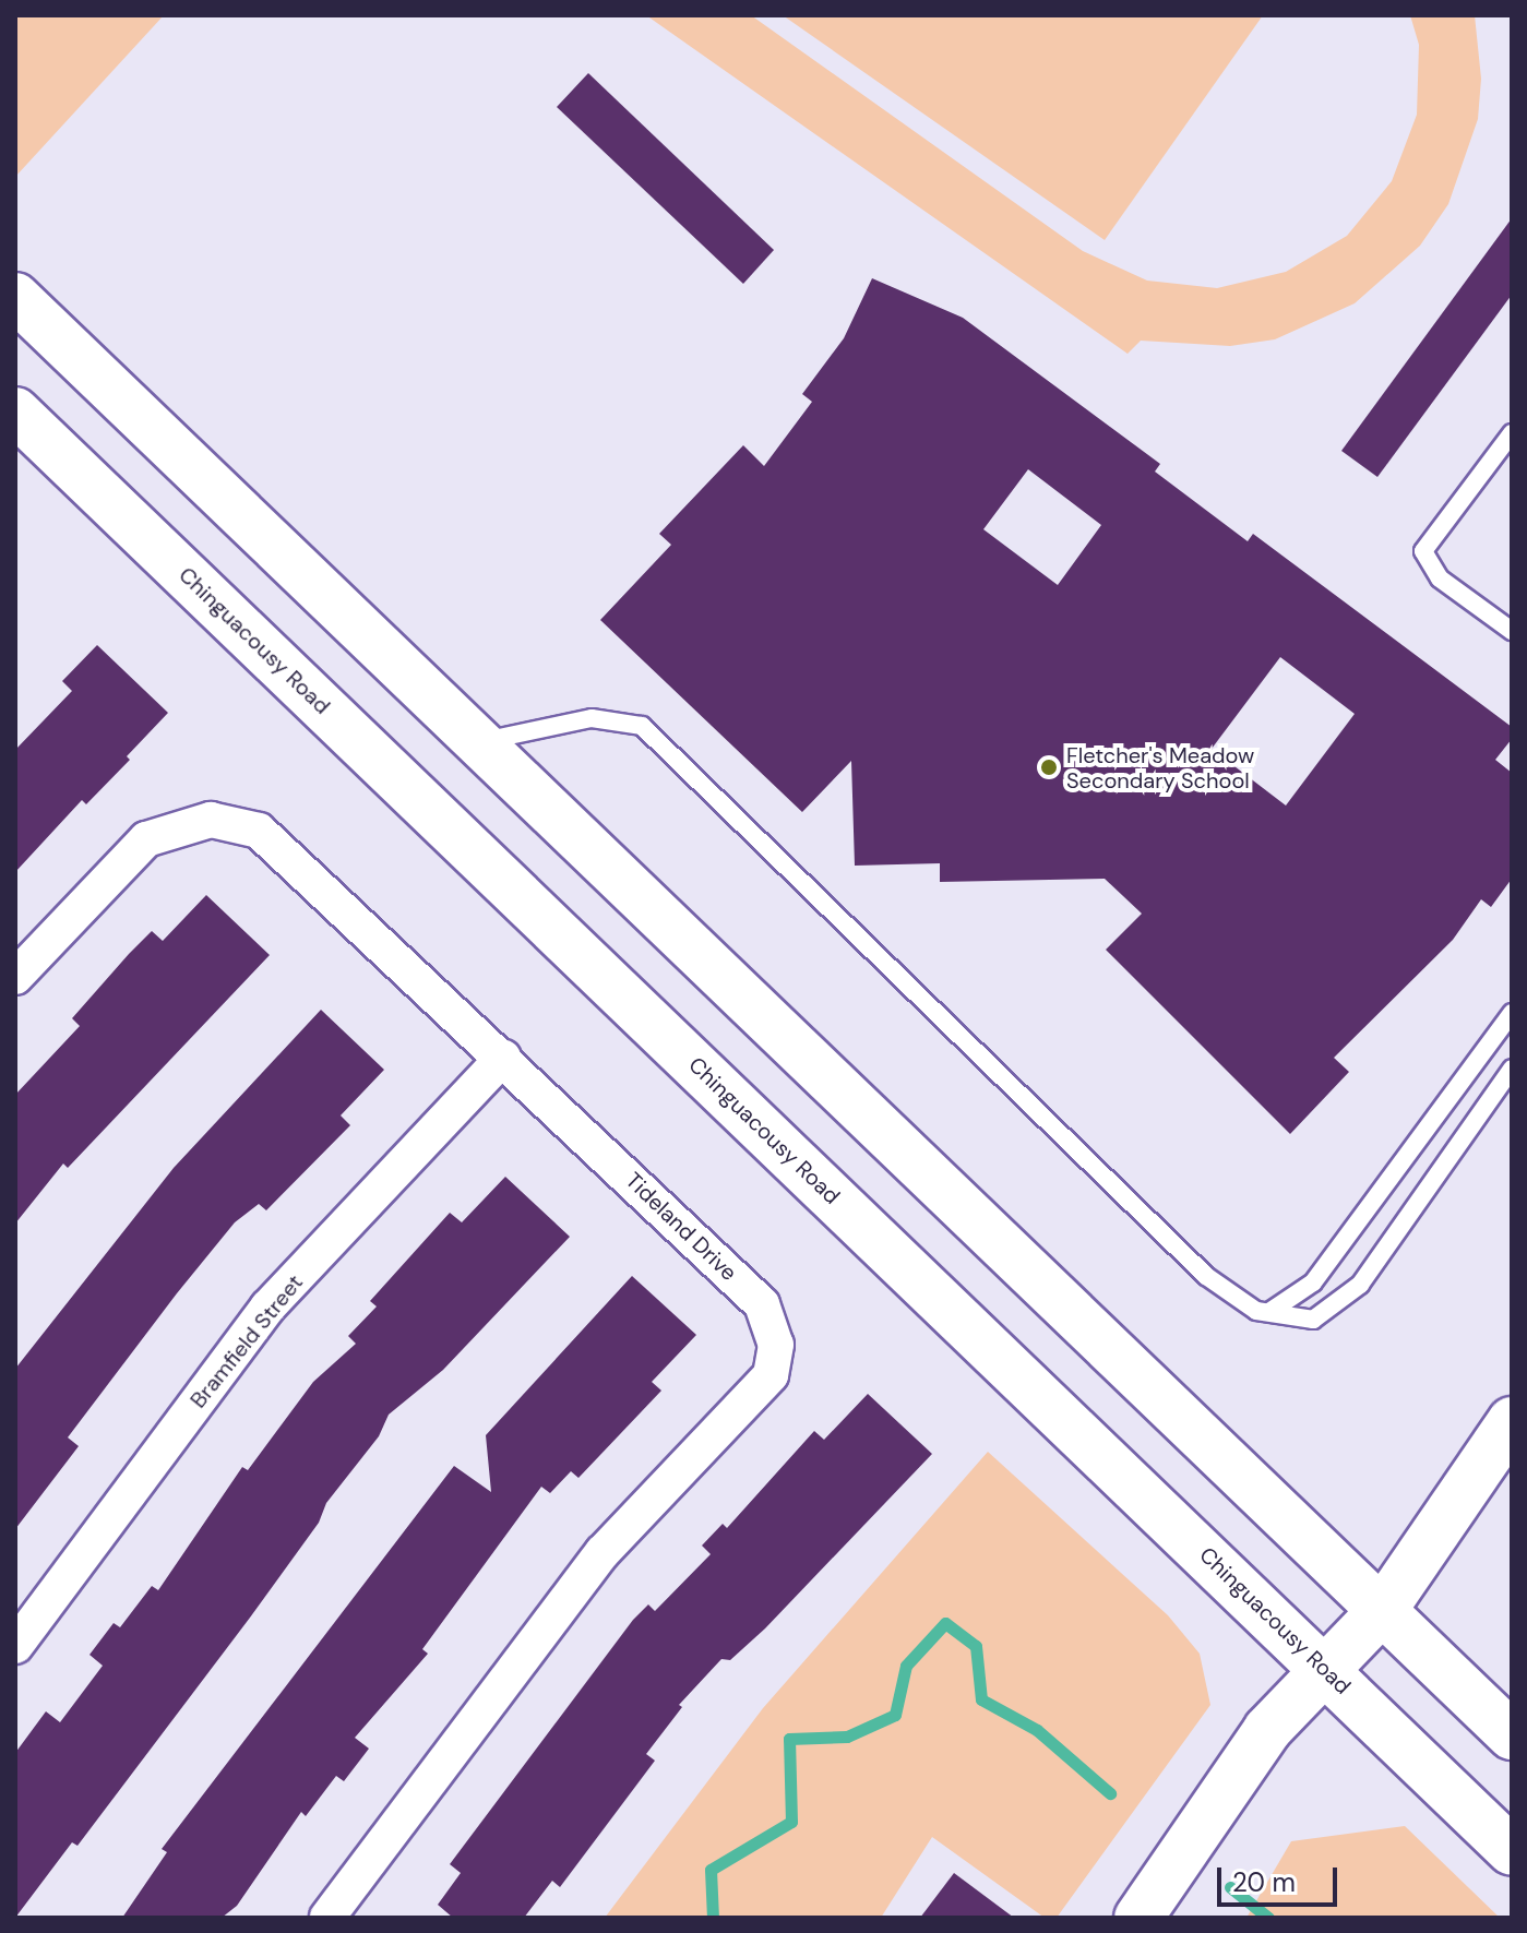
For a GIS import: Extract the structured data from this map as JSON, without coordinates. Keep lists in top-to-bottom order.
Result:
{
  "streets": {
    "main road": ["Chinguacousy Road"],
    "street": ["Tideland Drive", "Bramfield Street"]
  },
  "crossings": [
    ["Tideland Drive", "Bramfield Street"]
  ],
  "places": ["Fletcher's Meadow Secondary School"],
  "scale_bar": "20 m"
}
